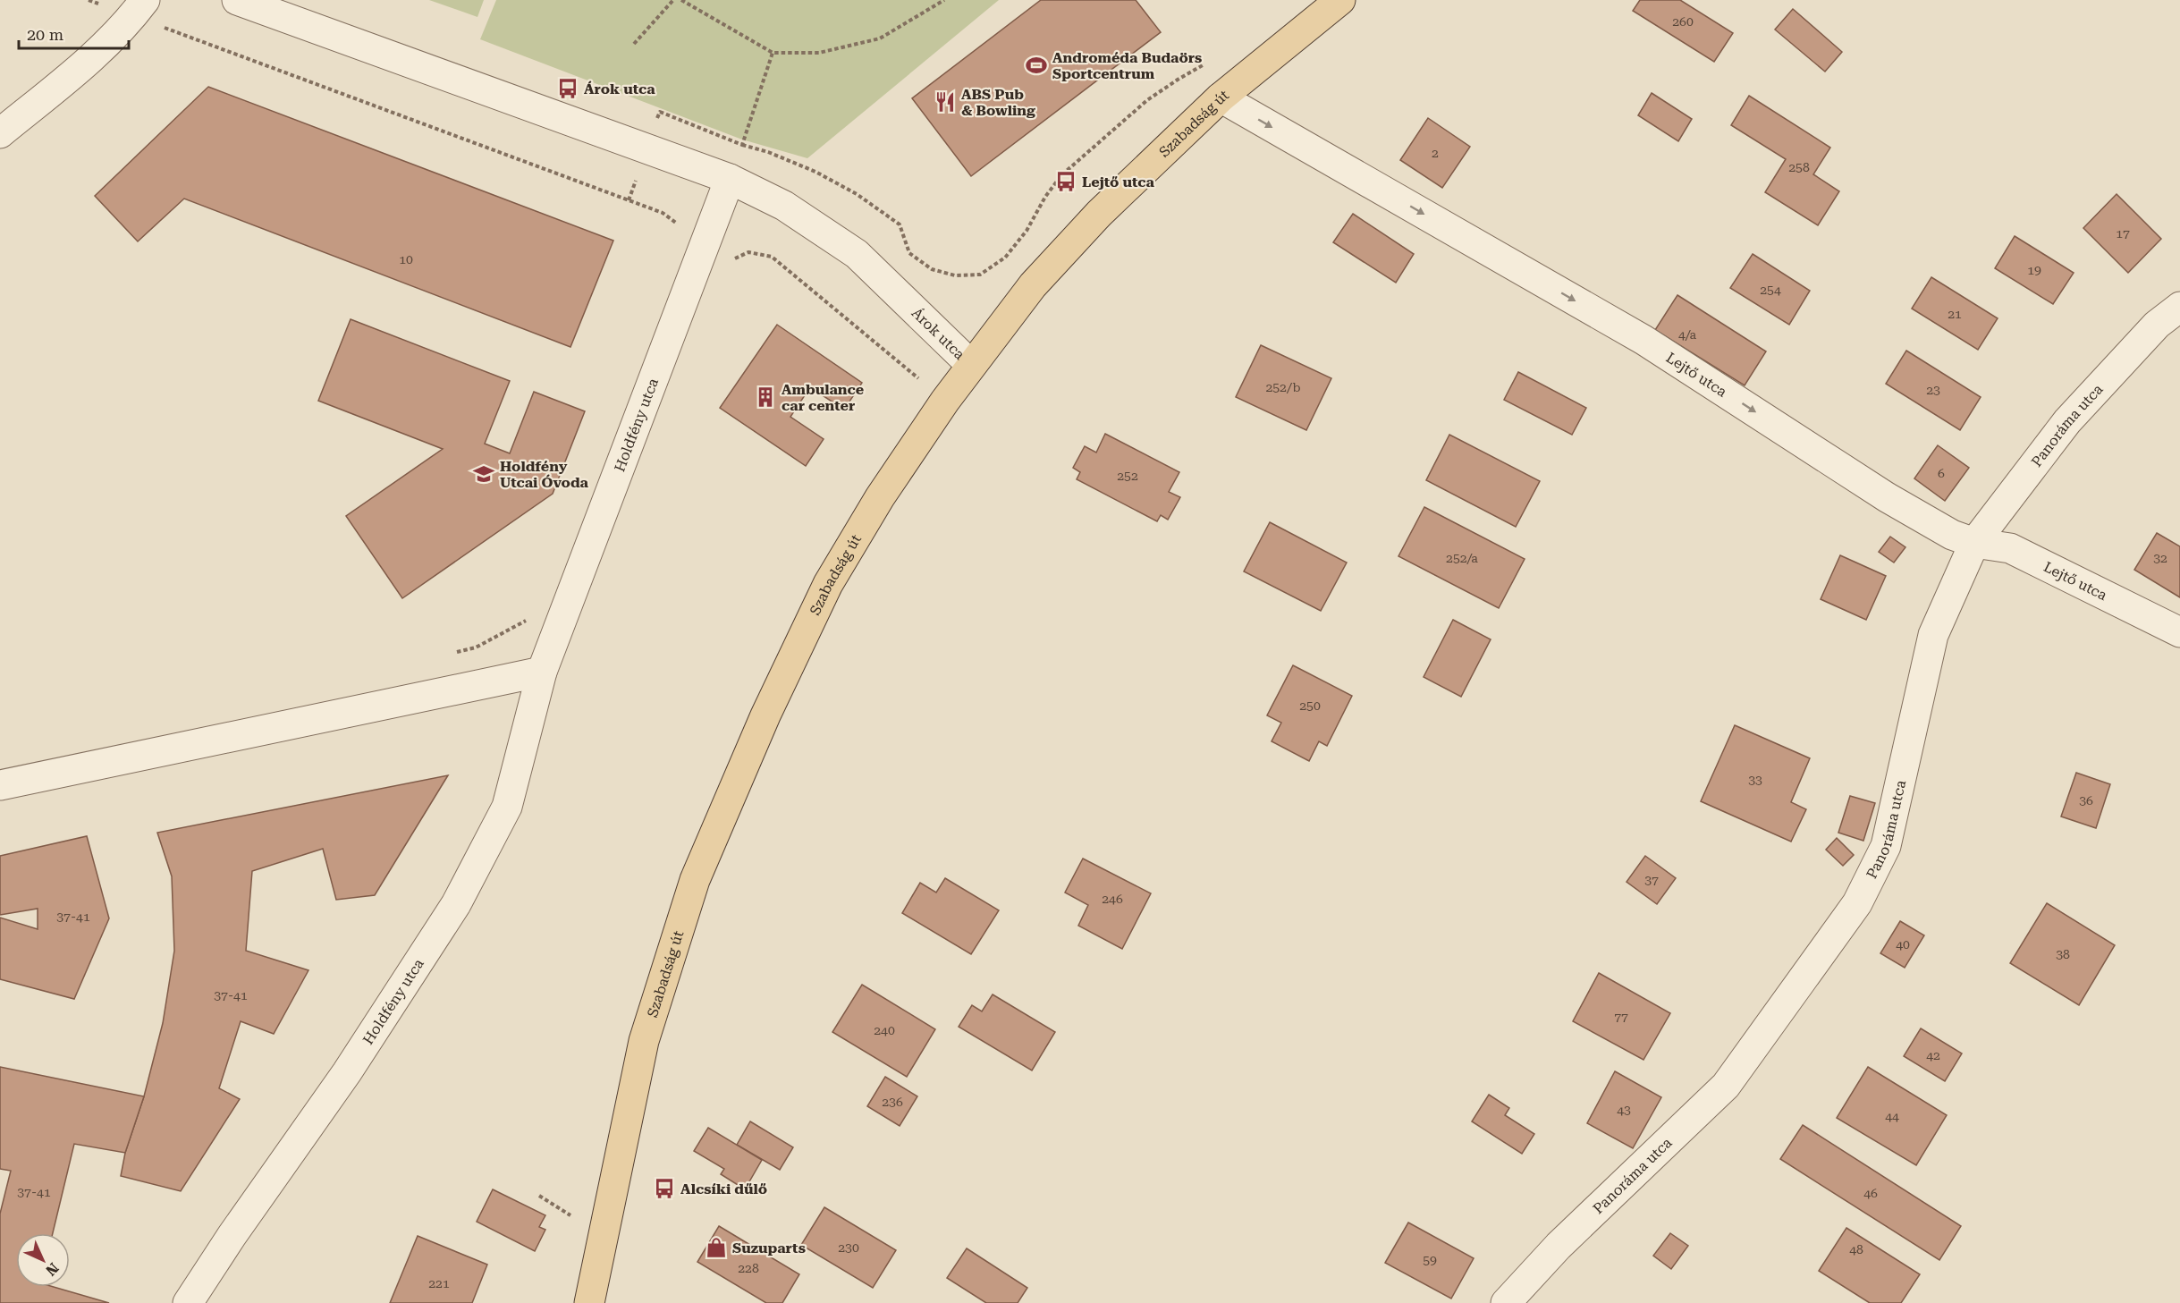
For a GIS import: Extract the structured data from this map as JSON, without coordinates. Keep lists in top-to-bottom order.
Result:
{
  "streets": {
    "main road": ["Szabadság út"],
    "street": [
      "Árok utca",
      "Lejtő utca",
      "Panoráma utca",
      "Holdfény utca"
    ]
  },
  "crossings": [
    ["Szabadság út", "Árok utca"],
    ["Szabadság út", "Lejtő utca"],
    ["Árok utca", "Holdfény utca"],
    ["Lejtő utca", "Panoráma utca"]
  ],
  "one_way": ["Lejtő utca"],
  "places": {
    "sports": ["Androméda Budaörs Sportcentrum"],
    "bus stop": ["Árok utca", "Lejtő utca", "Alcsíki dűlő"],
    "restaurant": ["ABS Pub & Bowling"],
    "building": ["Ambulance car center"],
    "school or university": ["Holdfény Utcai Óvoda"],
    "shop": ["Suzuparts"]
  },
  "house_numbers": [
    "260",
    "2",
    "258",
    "17",
    "10",
    "19",
    "254",
    "21",
    "4/a",
    "252/b",
    "23",
    "6",
    "252",
    "252/a",
    "32",
    "250",
    "33",
    "36",
    "37",
    "246",
    "37-41",
    "40",
    "38",
    "37-41",
    "77",
    "240",
    "42",
    "236",
    "43",
    "44",
    "37-41",
    "46",
    "230",
    "48",
    "59",
    "228",
    "221"
  ],
  "scale_bar": "20 m",
  "north": "bottom right"
}
